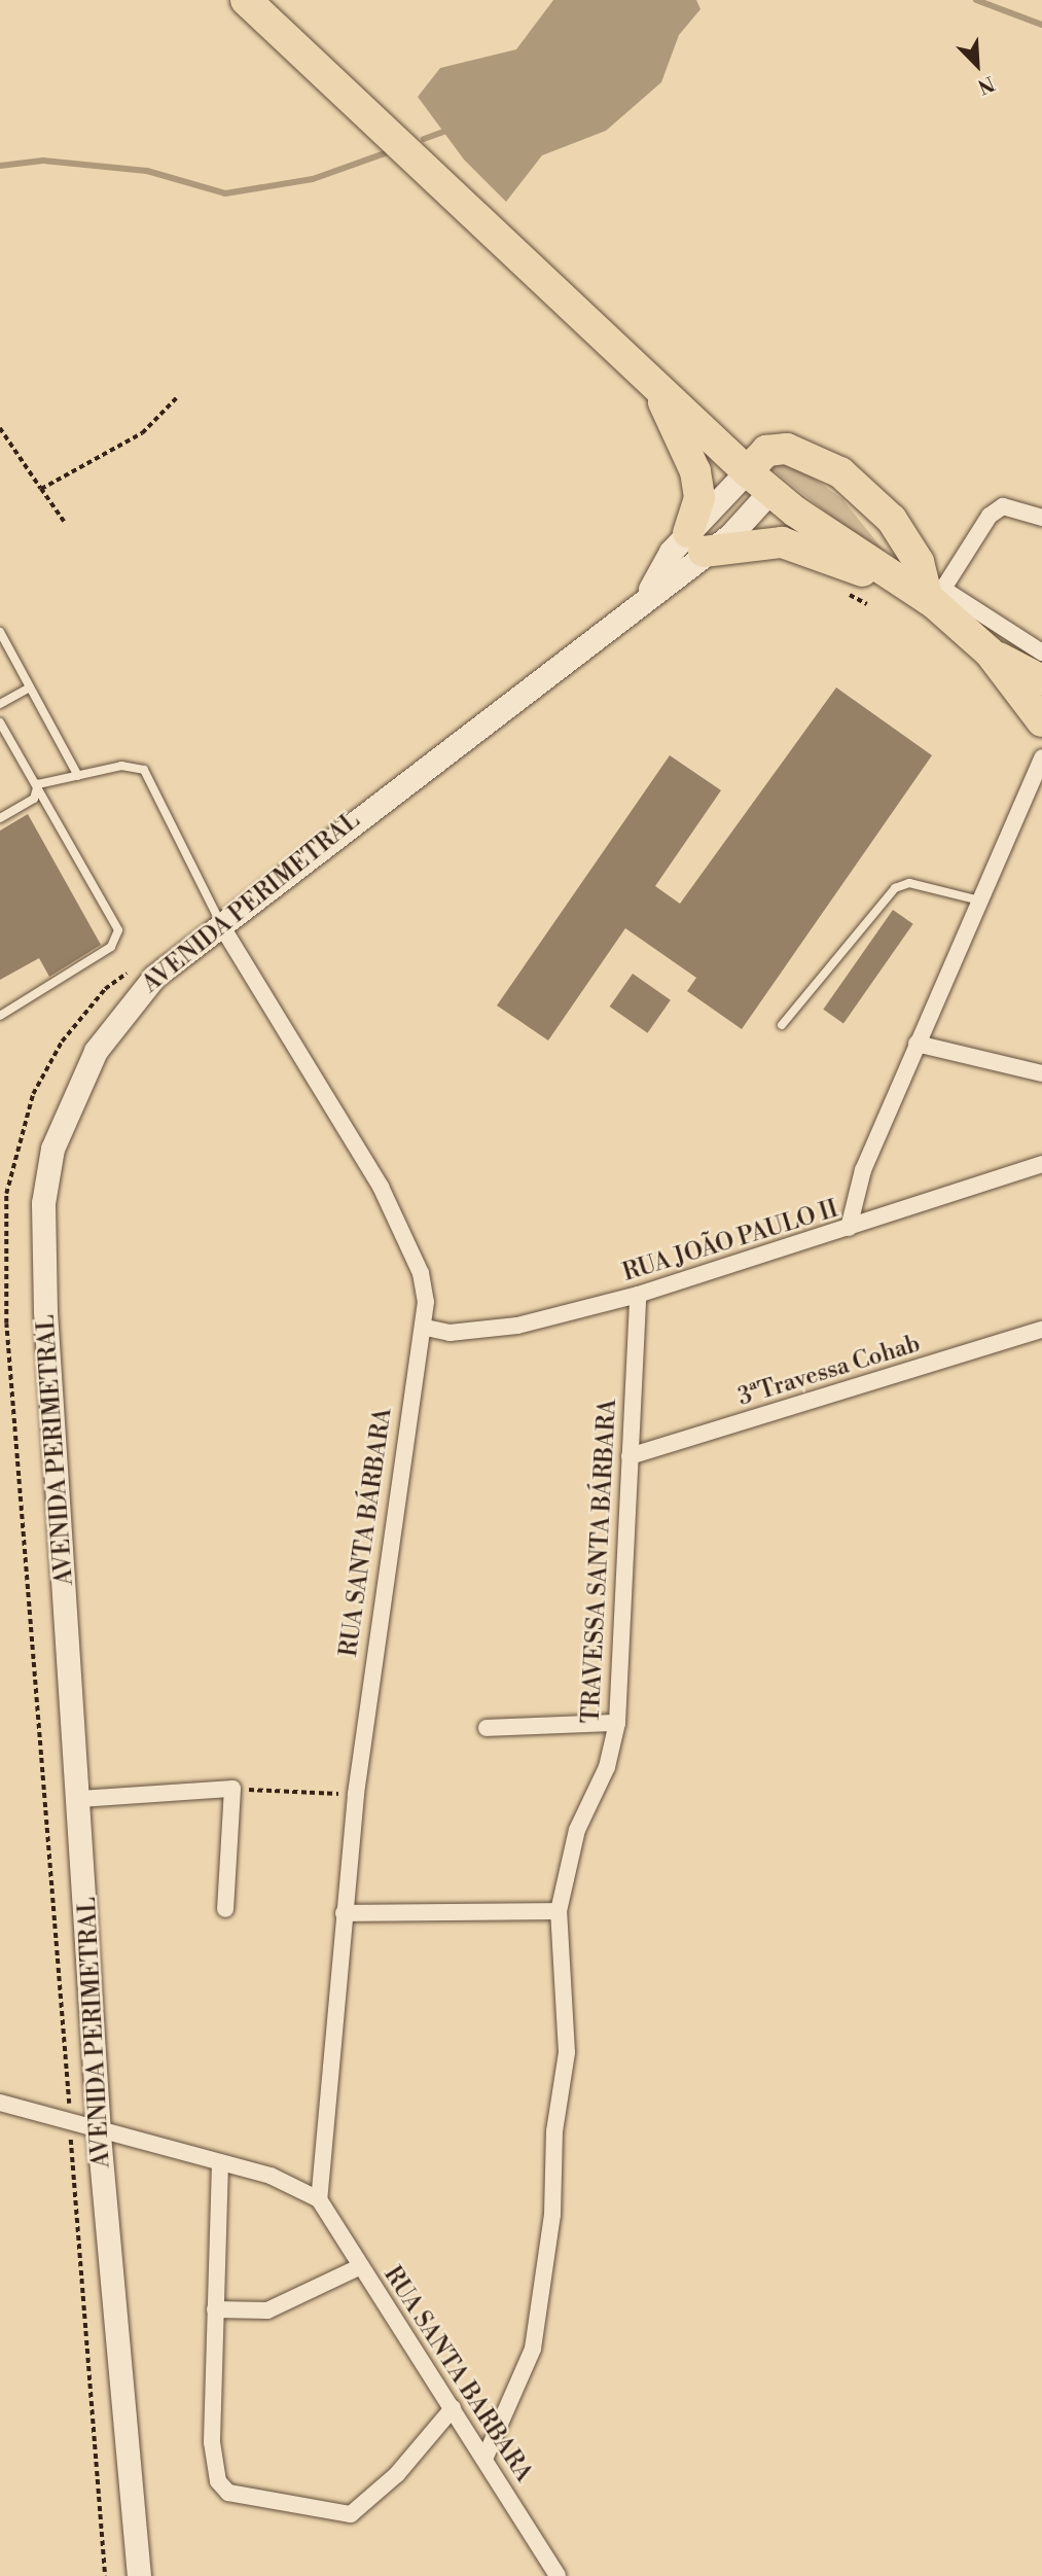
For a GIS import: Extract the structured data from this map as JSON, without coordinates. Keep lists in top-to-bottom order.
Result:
{
  "streets": {
    "main road": ["AVENIDA PERIMETRAL"],
    "street": [
      "RUA JOÃO PAULO II",
      "3ªTravessa Cohab",
      "RUA SANTA BÁRBARA",
      "TRAVESSA SANTA BÁRBARA",
      "RUA SANTA BARBARA"
    ]
  },
  "crossings": [
    ["AVENIDA PERIMETRAL", "RUA SANTA BÁRBARA"],
    ["RUA JOÃO PAULO II", "RUA SANTA BÁRBARA"],
    ["RUA JOÃO PAULO II", "TRAVESSA SANTA BÁRBARA"],
    ["3ªTravessa Cohab", "TRAVESSA SANTA BÁRBARA"],
    ["RUA SANTA BÁRBARA", "RUA SANTA BARBARA"],
    ["TRAVESSA SANTA BÁRBARA", "RUA SANTA BARBARA"]
  ],
  "north": "bottom right"
}
